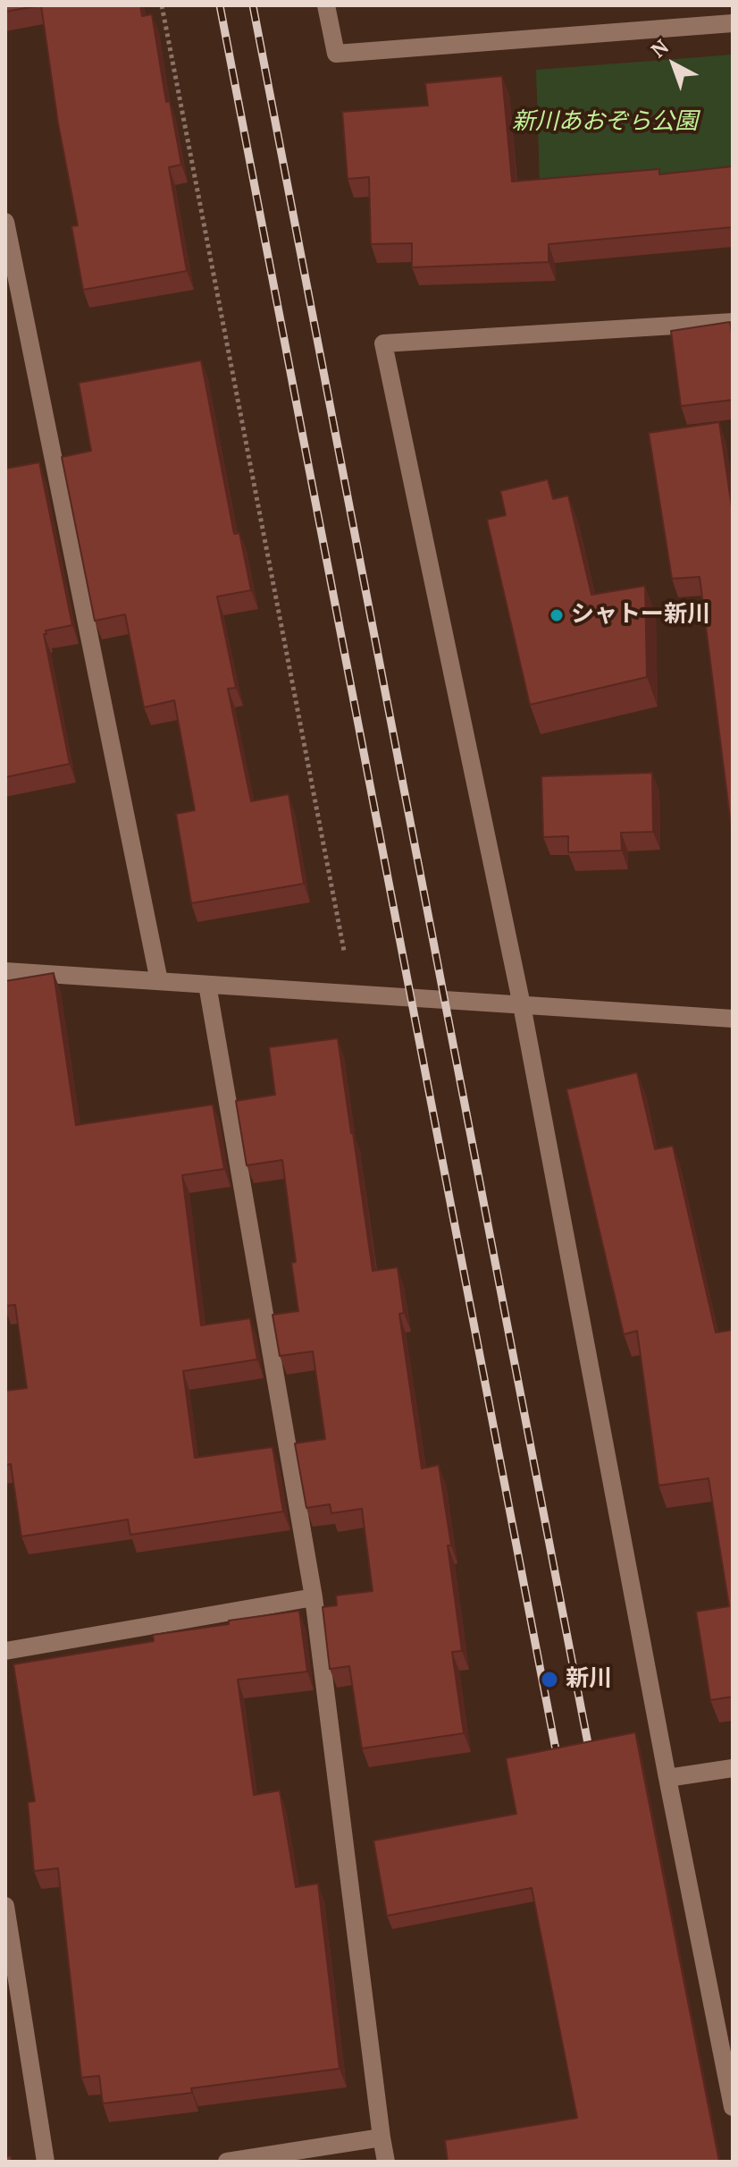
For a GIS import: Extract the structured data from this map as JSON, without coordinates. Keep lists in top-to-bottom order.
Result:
{
  "parks": ["新川あおぞら公園"],
  "places": ["シャトー新川", "新川"],
  "north": "top left"
}
